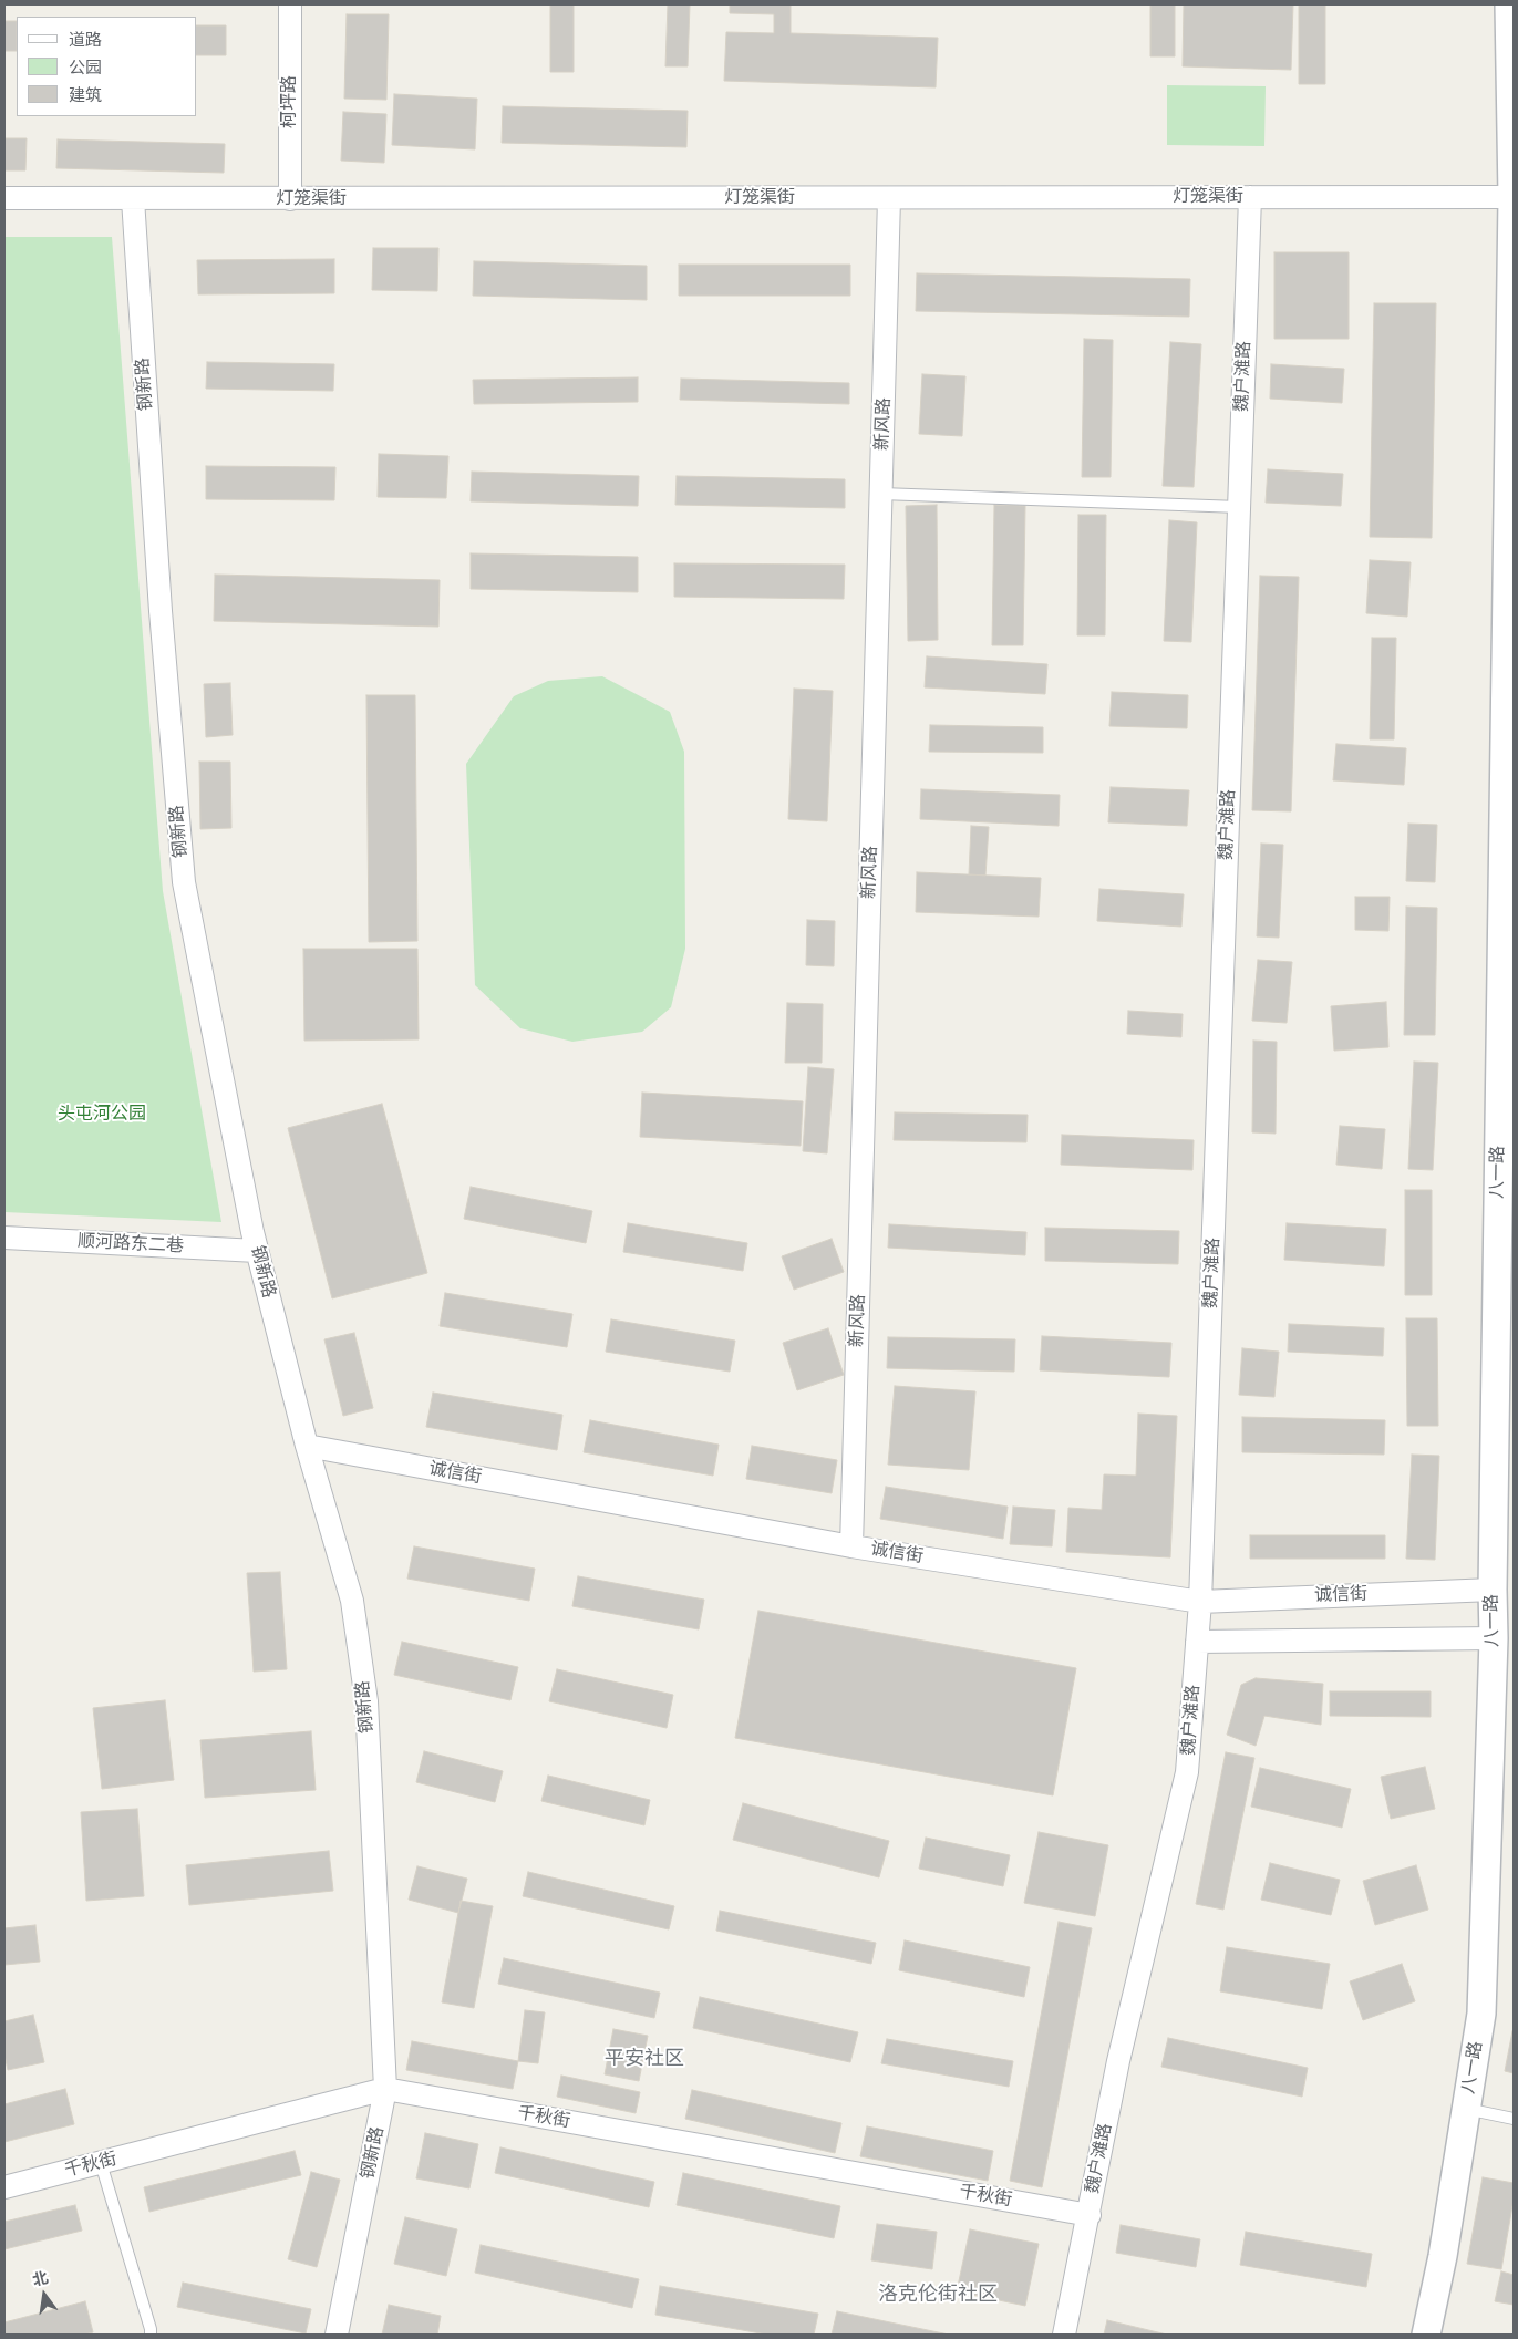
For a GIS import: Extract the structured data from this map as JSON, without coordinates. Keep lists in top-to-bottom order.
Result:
{
  "streets": {
    "street": [
      "柯坪路",
      "灯笼渠街",
      "魏户滩路",
      "钢新路",
      "新风路",
      "八一路",
      "顺河路东二巷",
      "诚信街",
      "千秋街"
    ]
  },
  "crossings": [
    ["柯坪路", "灯笼渠街"],
    ["灯笼渠街", "魏户滩路"],
    ["灯笼渠街", "钢新路"],
    ["灯笼渠街", "新风路"],
    ["灯笼渠街", "八一路"],
    ["魏户滩路", "诚信街"],
    ["魏户滩路", "千秋街"],
    ["钢新路", "顺河路东二巷"],
    ["钢新路", "诚信街"],
    ["钢新路", "千秋街"],
    ["新风路", "诚信街"],
    ["八一路", "诚信街"]
  ],
  "districts": ["平安社区", "洛克伦街社区"],
  "parks": ["头屯河公园"],
  "legend": ["道路", "公园", "建筑"],
  "north": "top"
}
